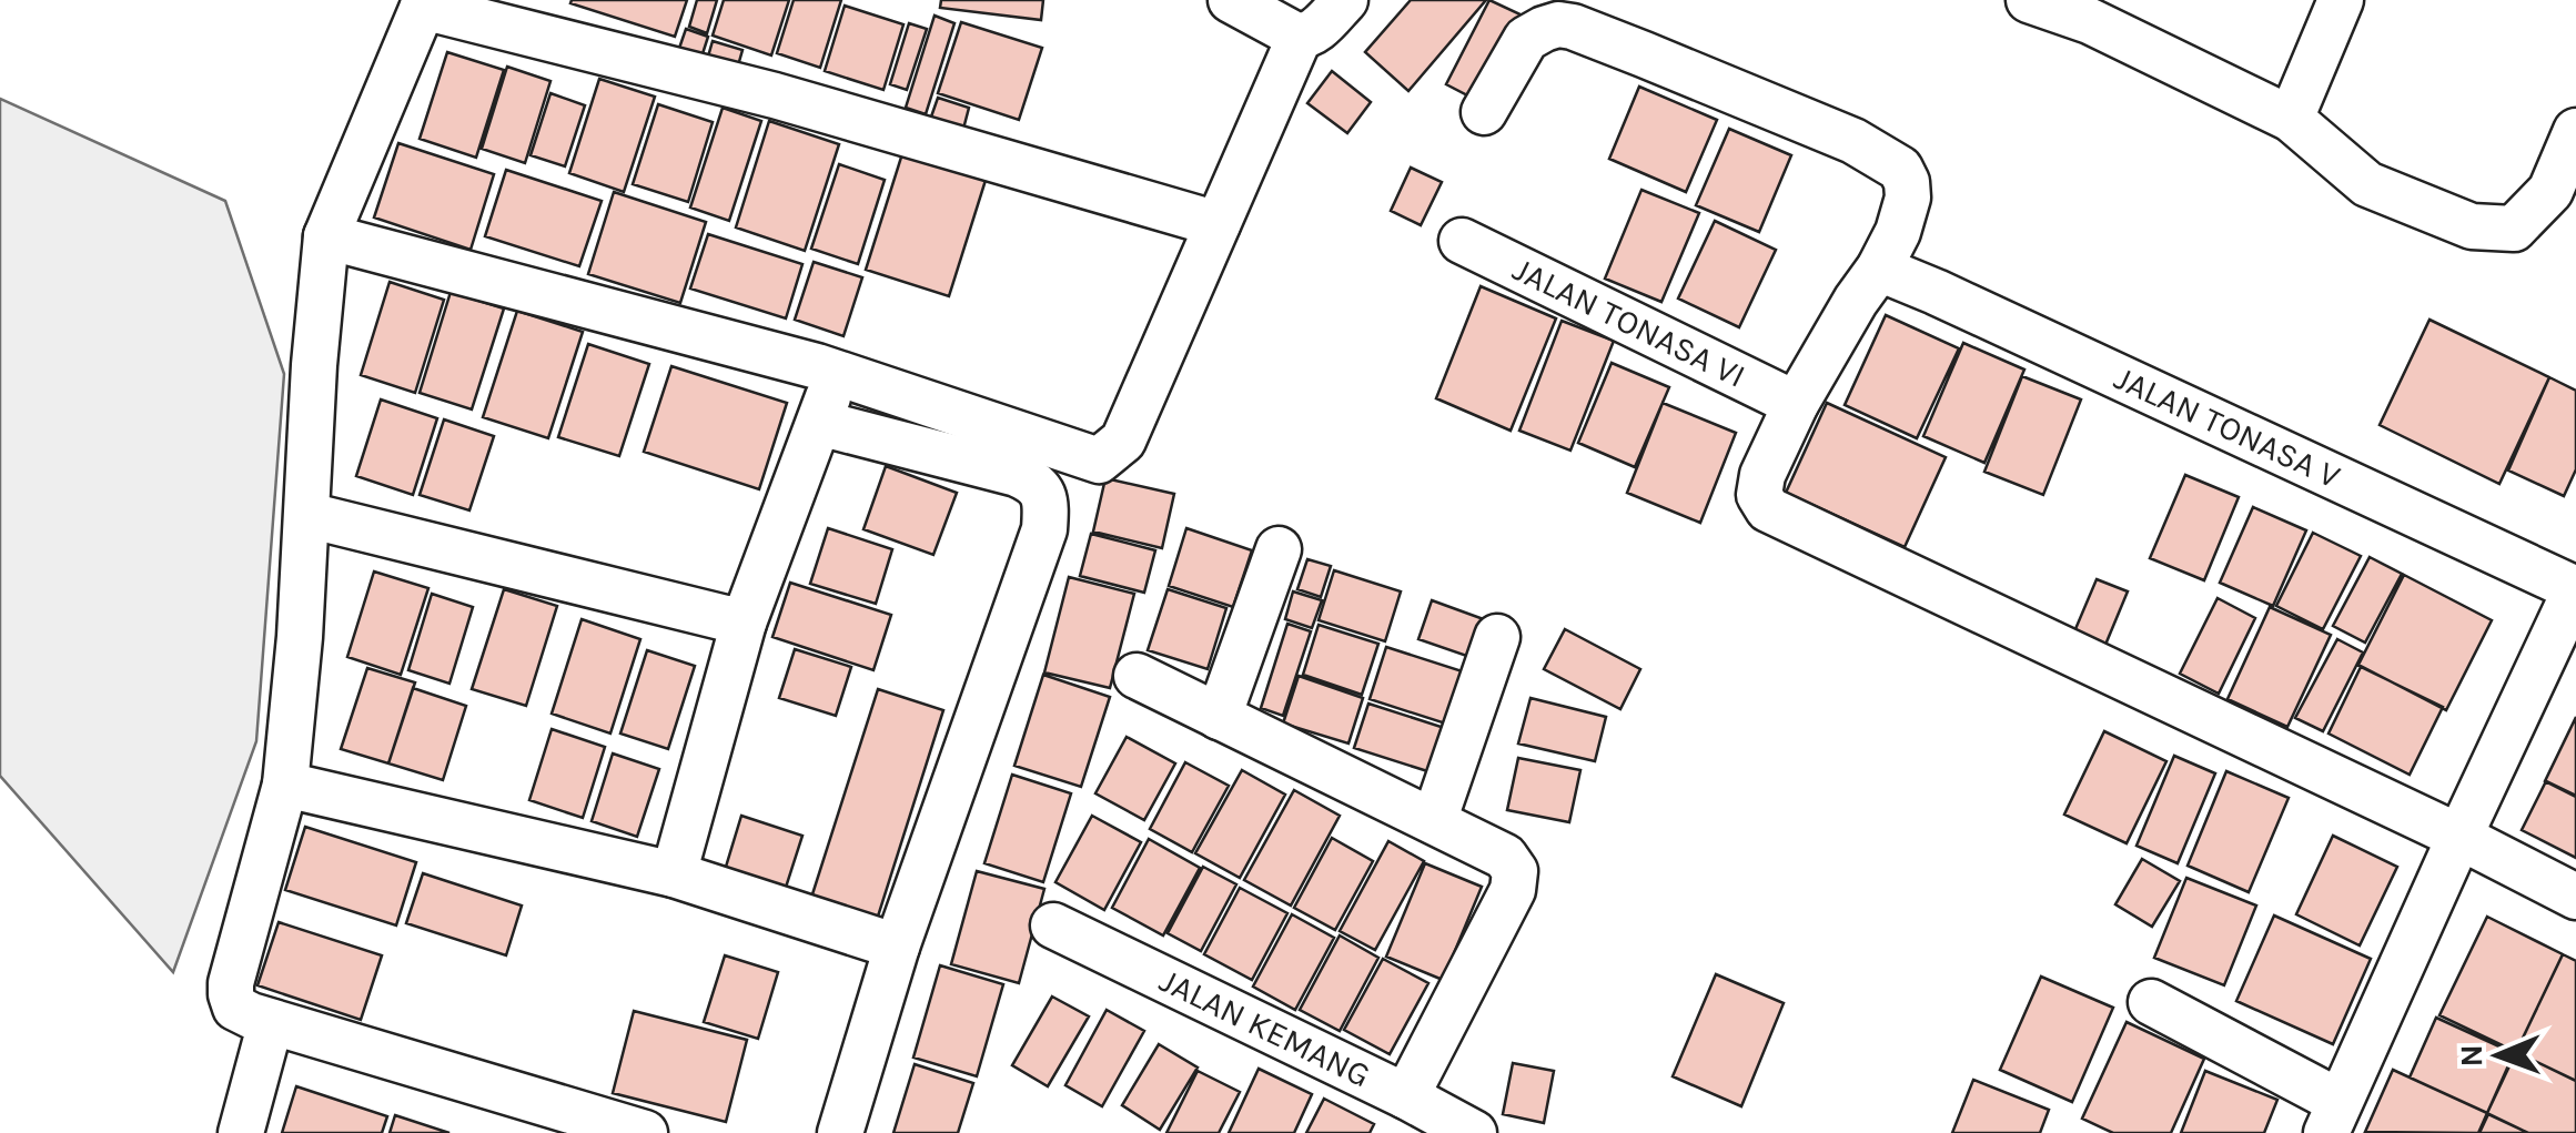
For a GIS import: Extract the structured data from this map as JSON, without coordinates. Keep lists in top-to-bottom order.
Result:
{
  "streets": {
    "street": ["JALAN TONASA VI", "JALAN TONASA V", "JALAN KEMANG"]
  },
  "north": "left"
}
